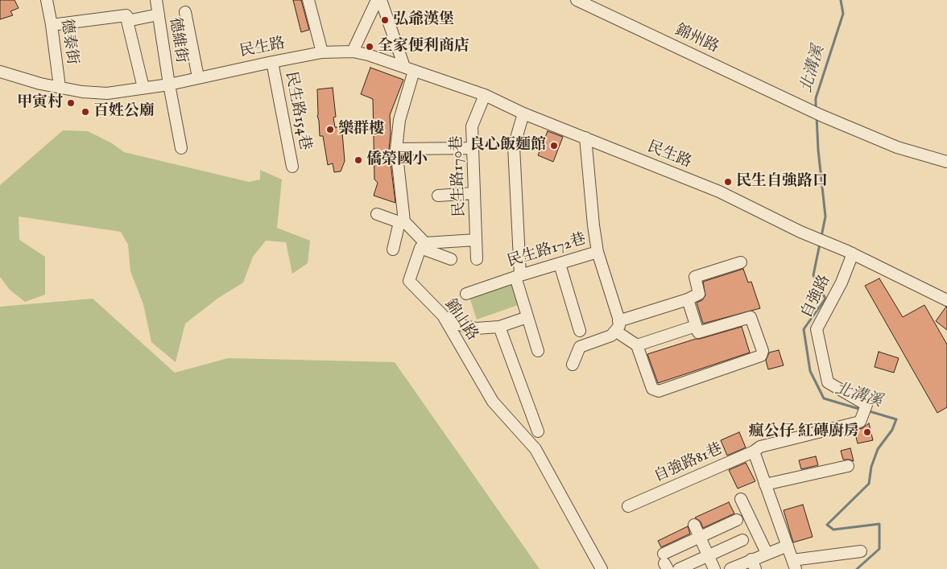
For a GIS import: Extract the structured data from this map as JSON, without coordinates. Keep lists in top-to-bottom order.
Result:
{
  "streets": {
    "street": [
      "錦州路",
      "德維街",
      "德泰街",
      "民生路",
      "民生路154巷",
      "民生路170巷",
      "民生路172巷",
      "自強路",
      "錦山路",
      "自強路81巷"
    ]
  },
  "crossings": [
    ["德維街", "民生路"],
    ["德泰街", "民生路"],
    ["民生路", "民生路154巷"],
    ["民生路", "民生路170巷"],
    ["民生路", "民生路172巷"],
    ["民生路", "自強路"],
    ["自強路", "自強路81巷"]
  ],
  "water": ["北溝溪"],
  "places": [
    "弘爺漢堡",
    "全家便利商店",
    "甲寅村",
    "百姓公廟",
    "樂群樓",
    "良心飯麵館",
    "僑榮國小",
    "民生自強路口",
    "瘋公仔 紅磚廚房"
  ]
}
